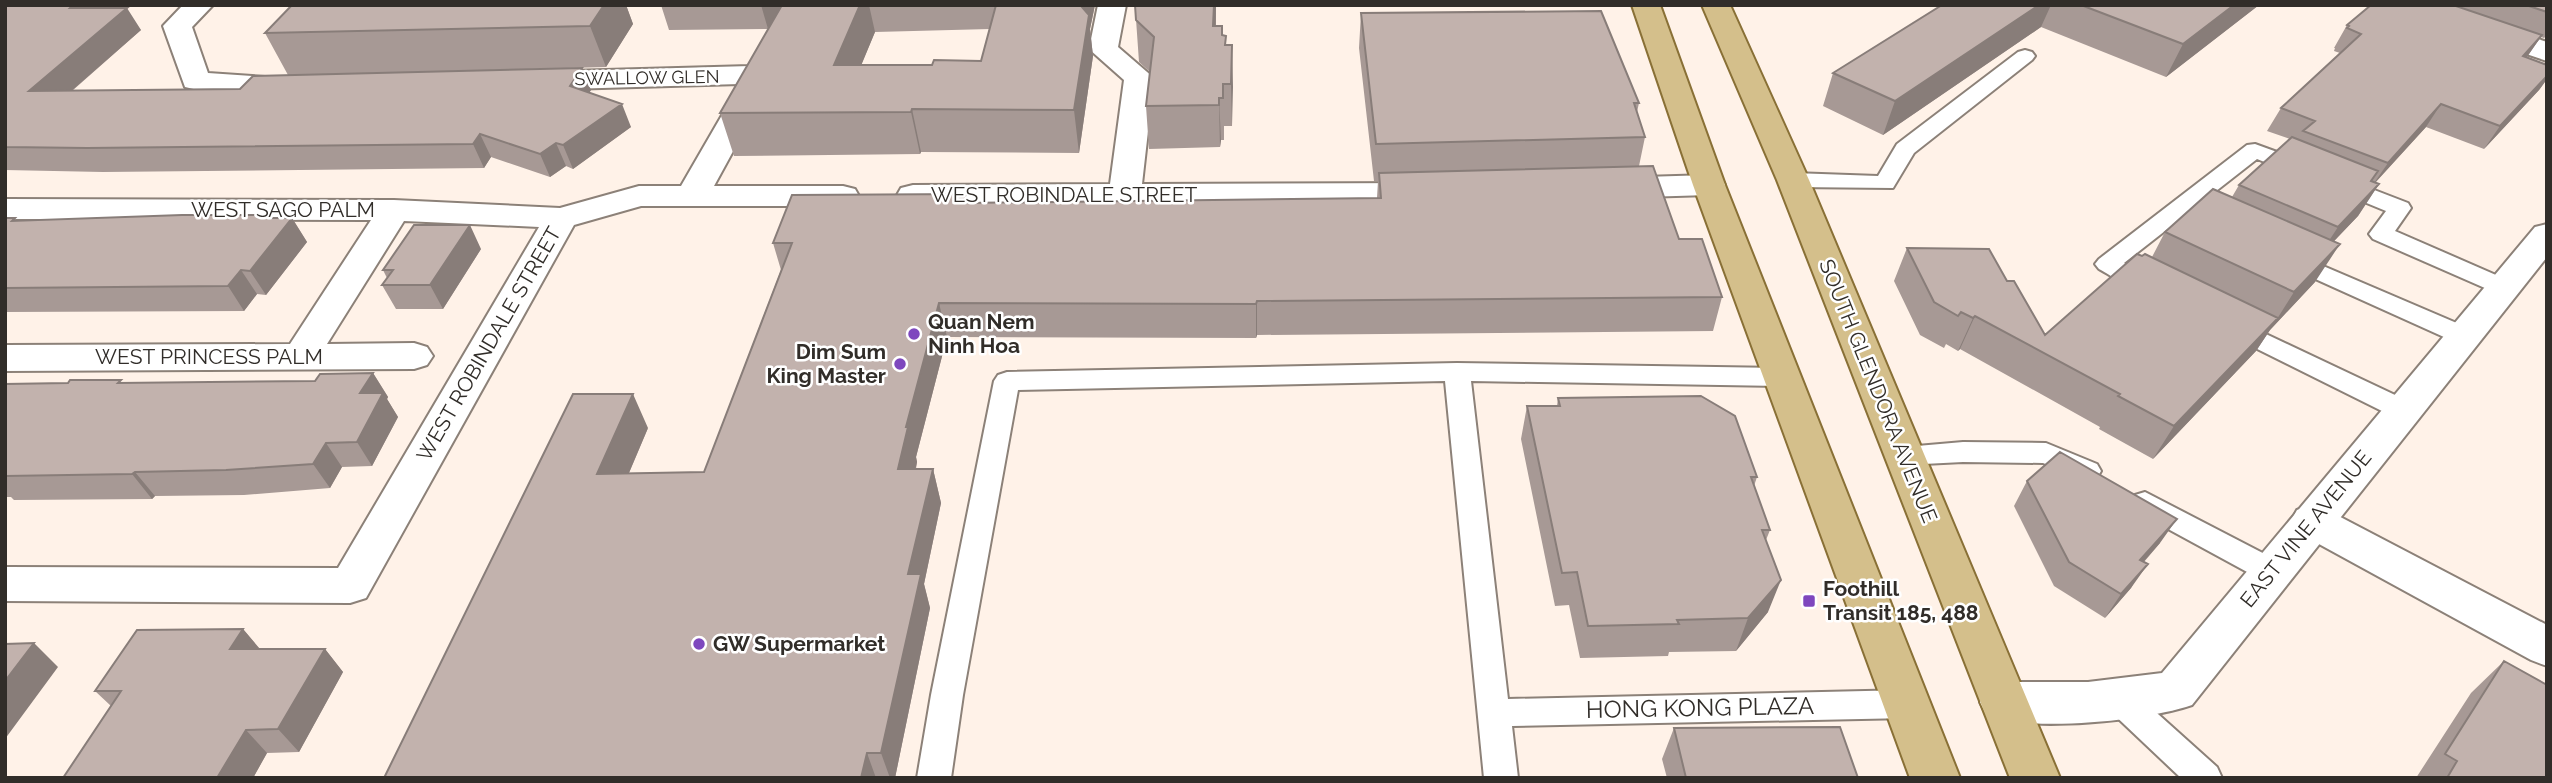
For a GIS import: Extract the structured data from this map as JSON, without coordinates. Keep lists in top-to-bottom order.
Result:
{
  "streets": {
    "main road": ["SOUTH GLENDORA AVENUE"],
    "street": [
      "SWALLOW GLEN",
      "WEST ROBINDALE STREET",
      "WEST SAGO PALM",
      "WEST PRINCESS PALM",
      "EAST VINE AVENUE"
    ],
    "lane": ["HONG KONG PLAZA"]
  },
  "crossings": [
    ["WEST ROBINDALE STREET", "WEST SAGO PALM"],
    ["SOUTH GLENDORA AVENUE", "EAST VINE AVENUE"]
  ],
  "places": {
    "other": ["Quan Nem Ninh Hoa", "Dim Sum King Master", "GW Supermarket"],
    "transit": ["Foothill Transit 185, 488"]
  }
}
